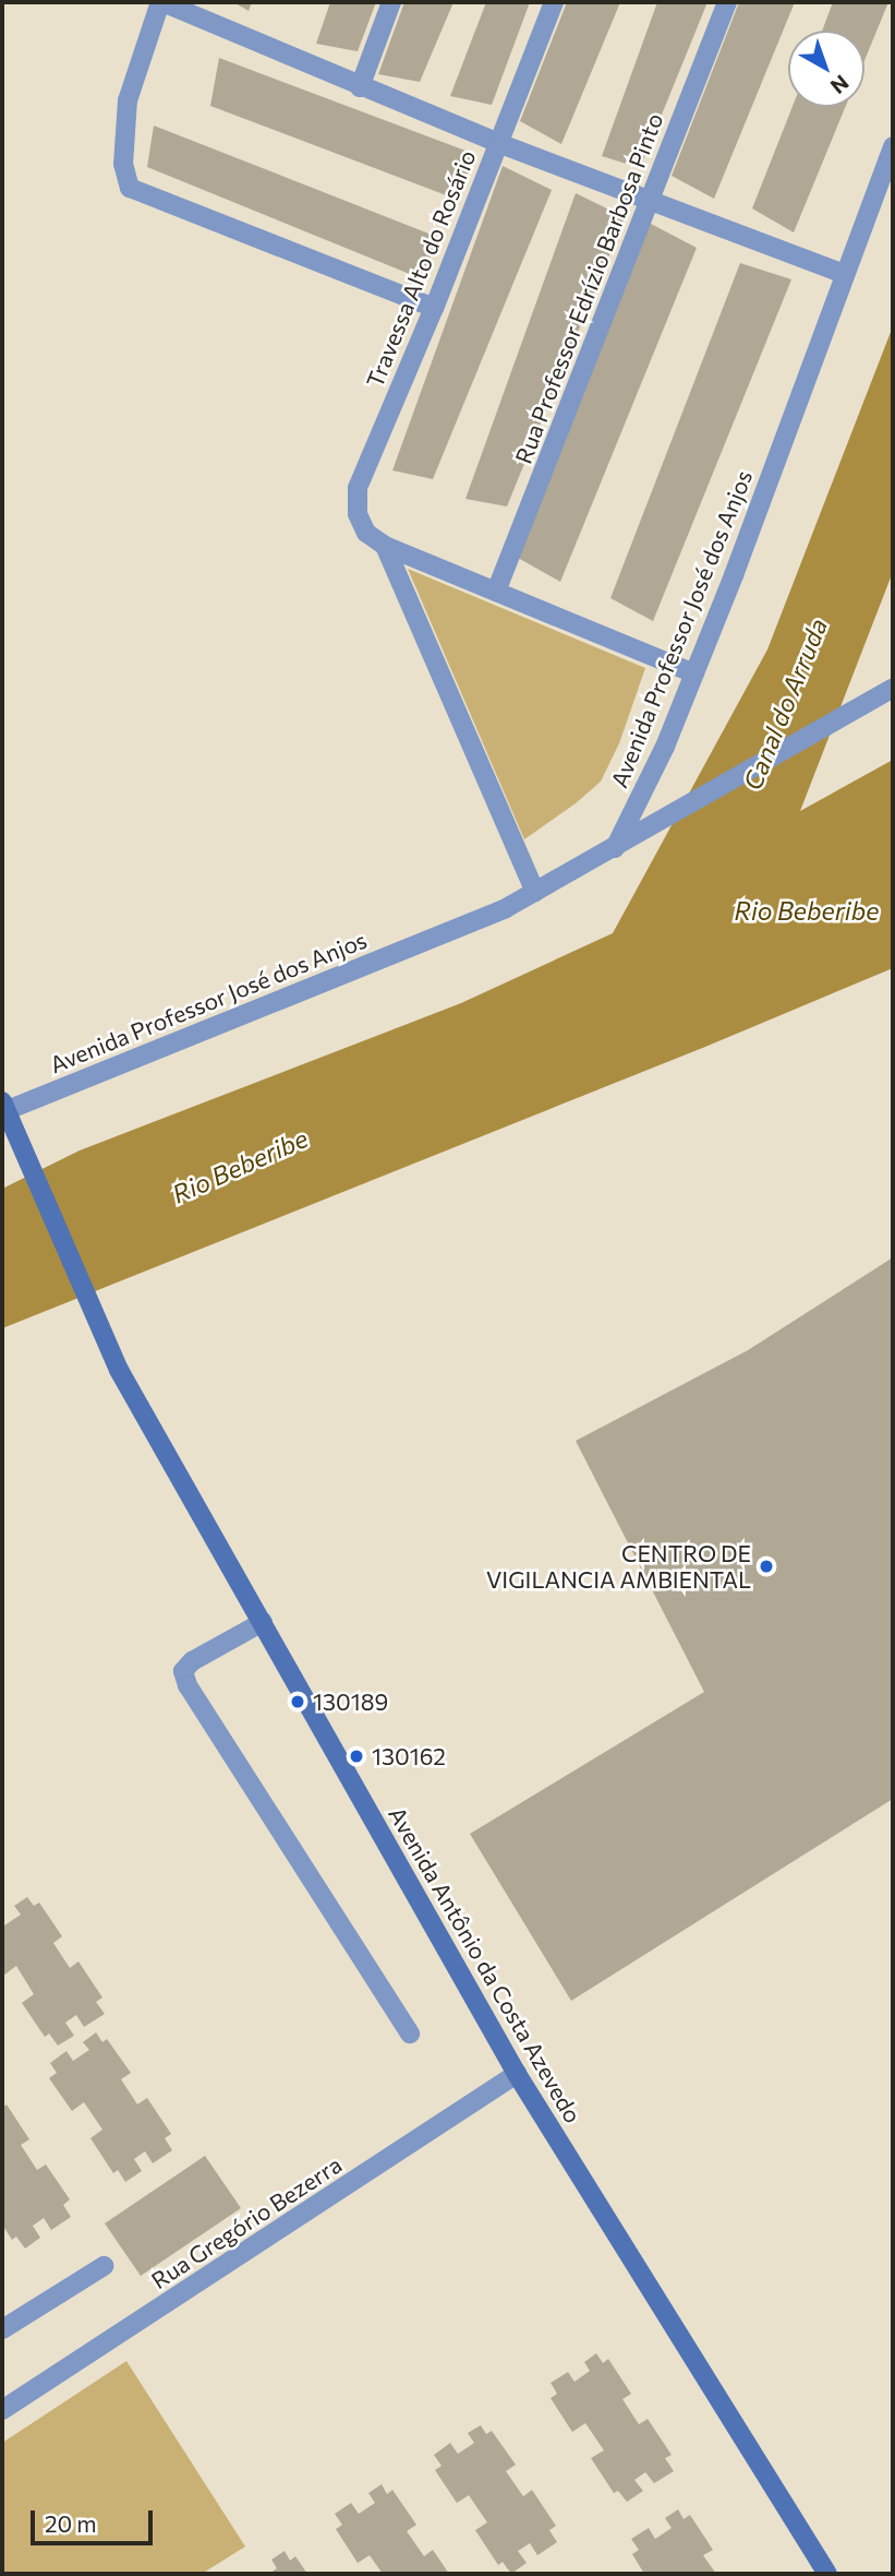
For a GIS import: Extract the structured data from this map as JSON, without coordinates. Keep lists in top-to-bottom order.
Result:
{
  "streets": {
    "main road": ["Avenida Antônio da Costa Azevedo"],
    "street": [
      "Travessa Alto do Rosário",
      "Rua Professor Edrízio Barbosa Pinto",
      "Avenida Professor José dos Anjos",
      "Rua Gregório Bezerra"
    ]
  },
  "crossings": [
    ["Avenida Professor José dos Anjos", "Avenida Antônio da Costa Azevedo"],
    ["Avenida Antônio da Costa Azevedo", "Rua Gregório Bezerra"]
  ],
  "water": ["Canal do Arruda", "Rio Beberibe"],
  "places": ["CENTRO DE VIGILANCIA AMBIENTAL", "130189", "130162"],
  "scale_bar": "20 m",
  "north": "bottom right"
}
